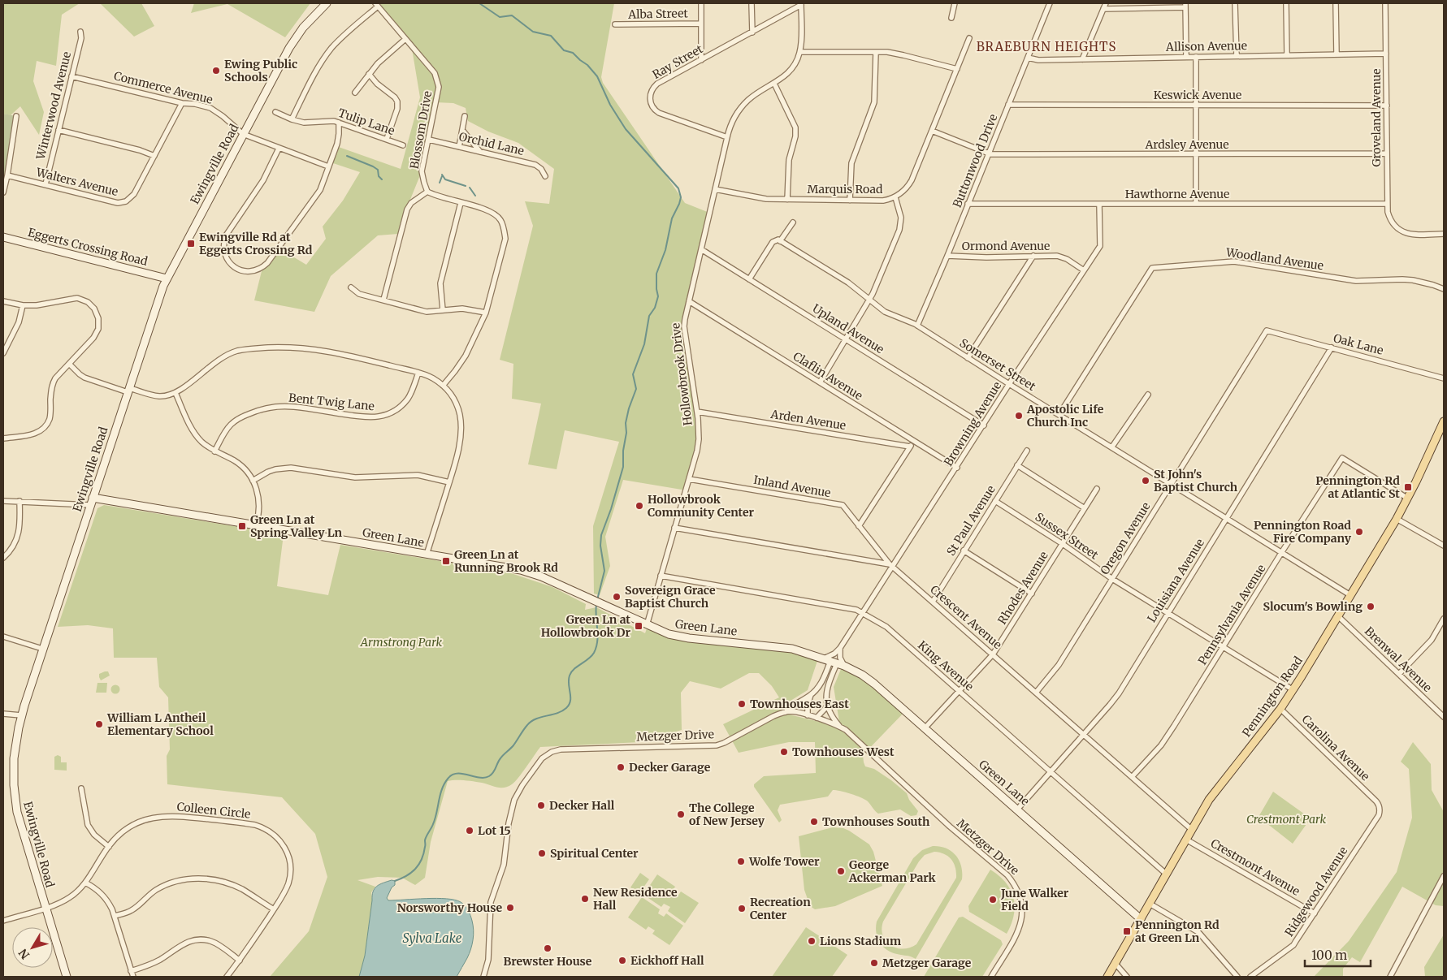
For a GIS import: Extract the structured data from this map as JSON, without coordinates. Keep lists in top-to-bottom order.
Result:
{
  "streets": {
    "main road": ["Pennington Road"],
    "street": [
      "Alba Street",
      "Allison Avenue",
      "Ray Street",
      "Commerce Avenue",
      "Keswick Avenue",
      "Winterwood Avenue",
      "Groveland Avenue",
      "Tulip Lane",
      "Blossom Drive",
      "Orchid Lane",
      "Ardsley Avenue",
      "Buttonwood Drive",
      "Ewingville Road",
      "Walters Avenue",
      "Marquis Road",
      "Hawthorne Avenue",
      "Ormond Avenue",
      "Eggerts Crossing Road",
      "Woodland Avenue",
      "Upland Avenue",
      "Oak Lane",
      "Somerset Street",
      "Hollowbrook Drive",
      "Claflin Avenue",
      "Bent Twig Lane",
      "Arden Avenue",
      "Browning Avenue",
      "Inland Avenue",
      "St Paul Avenue",
      "Sussex Street",
      "Green Lane",
      "Oregon Avenue",
      "Louisiana Avenue",
      "Rhodes Avenue",
      "Pennsylvania Avenue",
      "Crescent Avenue",
      "Brenwal Avenue",
      "King Avenue",
      "Metzger Drive",
      "Carolina Avenue",
      "Colleen Circle",
      "Crestmont Avenue",
      "Ridgewood Avenue"
    ]
  },
  "crossings": [
    ["Allison Avenue", "Groveland Avenue"],
    ["Allison Avenue", "Buttonwood Drive"],
    ["Ray Street", "Hollowbrook Drive"],
    ["Commerce Avenue", "Winterwood Avenue"],
    ["Commerce Avenue", "Ewingville Road"],
    ["Commerce Avenue", "Walters Avenue"],
    ["Keswick Avenue", "Groveland Avenue"],
    ["Keswick Avenue", "Buttonwood Drive"],
    ["Winterwood Avenue", "Walters Avenue"],
    ["Groveland Avenue", "Ardsley Avenue"],
    ["Groveland Avenue", "Hawthorne Avenue"],
    ["Blossom Drive", "Orchid Lane"],
    ["Ardsley Avenue", "Buttonwood Drive"],
    ["Buttonwood Drive", "Hawthorne Avenue"],
    ["Buttonwood Drive", "Ormond Avenue"],
    ["Buttonwood Drive", "Somerset Street"],
    ["Ewingville Road", "Eggerts Crossing Road"],
    ["Ewingville Road", "Green Lane"],
    ["Ewingville Road", "Colleen Circle"],
    ["Marquis Road", "Hollowbrook Drive"],
    ["Hawthorne Avenue", "Browning Avenue"],
    ["Ormond Avenue", "Browning Avenue"],
    ["Woodland Avenue", "Somerset Street"],
    ["Upland Avenue", "Hollowbrook Drive"],
    ["Upland Avenue", "Browning Avenue"],
    ["Oak Lane", "Oregon Avenue"],
    ["Oak Lane", "Louisiana Avenue"],
    ["Somerset Street", "Browning Avenue"],
    ["Somerset Street", "Oregon Avenue"],
    ["Somerset Street", "Louisiana Avenue"],
    ["Somerset Street", "Pennsylvania Avenue"],
    ["Somerset Street", "Pennington Road"],
    ["Hollowbrook Drive", "Claflin Avenue"],
    ["Hollowbrook Drive", "Arden Avenue"],
    ["Hollowbrook Drive", "Inland Avenue"],
    ["Hollowbrook Drive", "Green Lane"],
    ["Hollowbrook Drive", "King Avenue"],
    ["Claflin Avenue", "Browning Avenue"],
    ["Browning Avenue", "Inland Avenue"],
    ["Browning Avenue", "Crescent Avenue"],
    ["Browning Avenue", "King Avenue"],
    ["Inland Avenue", "Crescent Avenue"],
    ["St Paul Avenue", "Sussex Street"],
    ["St Paul Avenue", "Crescent Avenue"],
    ["Sussex Street", "Oregon Avenue"],
    ["Sussex Street", "Louisiana Avenue"],
    ["Sussex Street", "Rhodes Avenue"],
    ["Sussex Street", "Pennsylvania Avenue"],
    ["Sussex Street", "Pennington Road"],
    ["Green Lane", "Louisiana Avenue"],
    ["Green Lane", "Rhodes Avenue"],
    ["Green Lane", "Pennington Road"],
    ["Oregon Avenue", "Crescent Avenue"],
    ["Louisiana Avenue", "Crescent Avenue"],
    ["Louisiana Avenue", "King Avenue"],
    ["Rhodes Avenue", "Crescent Avenue"],
    ["Rhodes Avenue", "King Avenue"],
    ["Pennsylvania Avenue", "Crescent Avenue"],
    ["Pennsylvania Avenue", "Pennington Road"],
    ["Crescent Avenue", "Pennington Road"],
    ["Brenwal Avenue", "Pennington Road"],
    ["King Avenue", "Pennington Road"],
    ["Pennington Road", "Carolina Avenue"],
    ["Pennington Road", "Crestmont Avenue"],
    ["Carolina Avenue", "Ridgewood Avenue"],
    ["Crestmont Avenue", "Ridgewood Avenue"]
  ],
  "districts": ["BRAEBURN HEIGHTS"],
  "water": ["Sylva Lake"],
  "parks": ["Armstrong Park", "Crestmont Park"],
  "places": {
    "other": [
      "Ewing Public Schools",
      "Apostolic Life Church Inc",
      "St John's Baptist Church",
      "Hollowbrook Community Center",
      "Pennington Road Fire Company",
      "Sovereign Grace Baptist Church",
      "Slocum's Bowling",
      "Townhouses East",
      "William L Antheil Elementary School",
      "Townhouses West",
      "Decker Garage",
      "Decker Hall",
      "The College of New Jersey",
      "Townhouses South",
      "Lot 15",
      "Spiritual Center",
      "Wolfe Tower",
      "George Ackerman Park",
      "New Residence Hall",
      "June Walker Field",
      "Norsworthy House",
      "Recreation Center",
      "Lions Stadium",
      "Brewster House",
      "Eickhoff Hall",
      "Metzger Garage"
    ],
    "transit": [
      "Ewingville Rd at Eggerts Crossing Rd",
      "Pennington Rd at Atlantic St",
      "Green Ln at Spring Valley Ln",
      "Green Ln at Running Brook Rd",
      "Green Ln at Hollowbrook Dr",
      "Pennington Rd at Green Ln"
    ]
  },
  "scale_bar": "100 m",
  "north": "bottom left"
}
